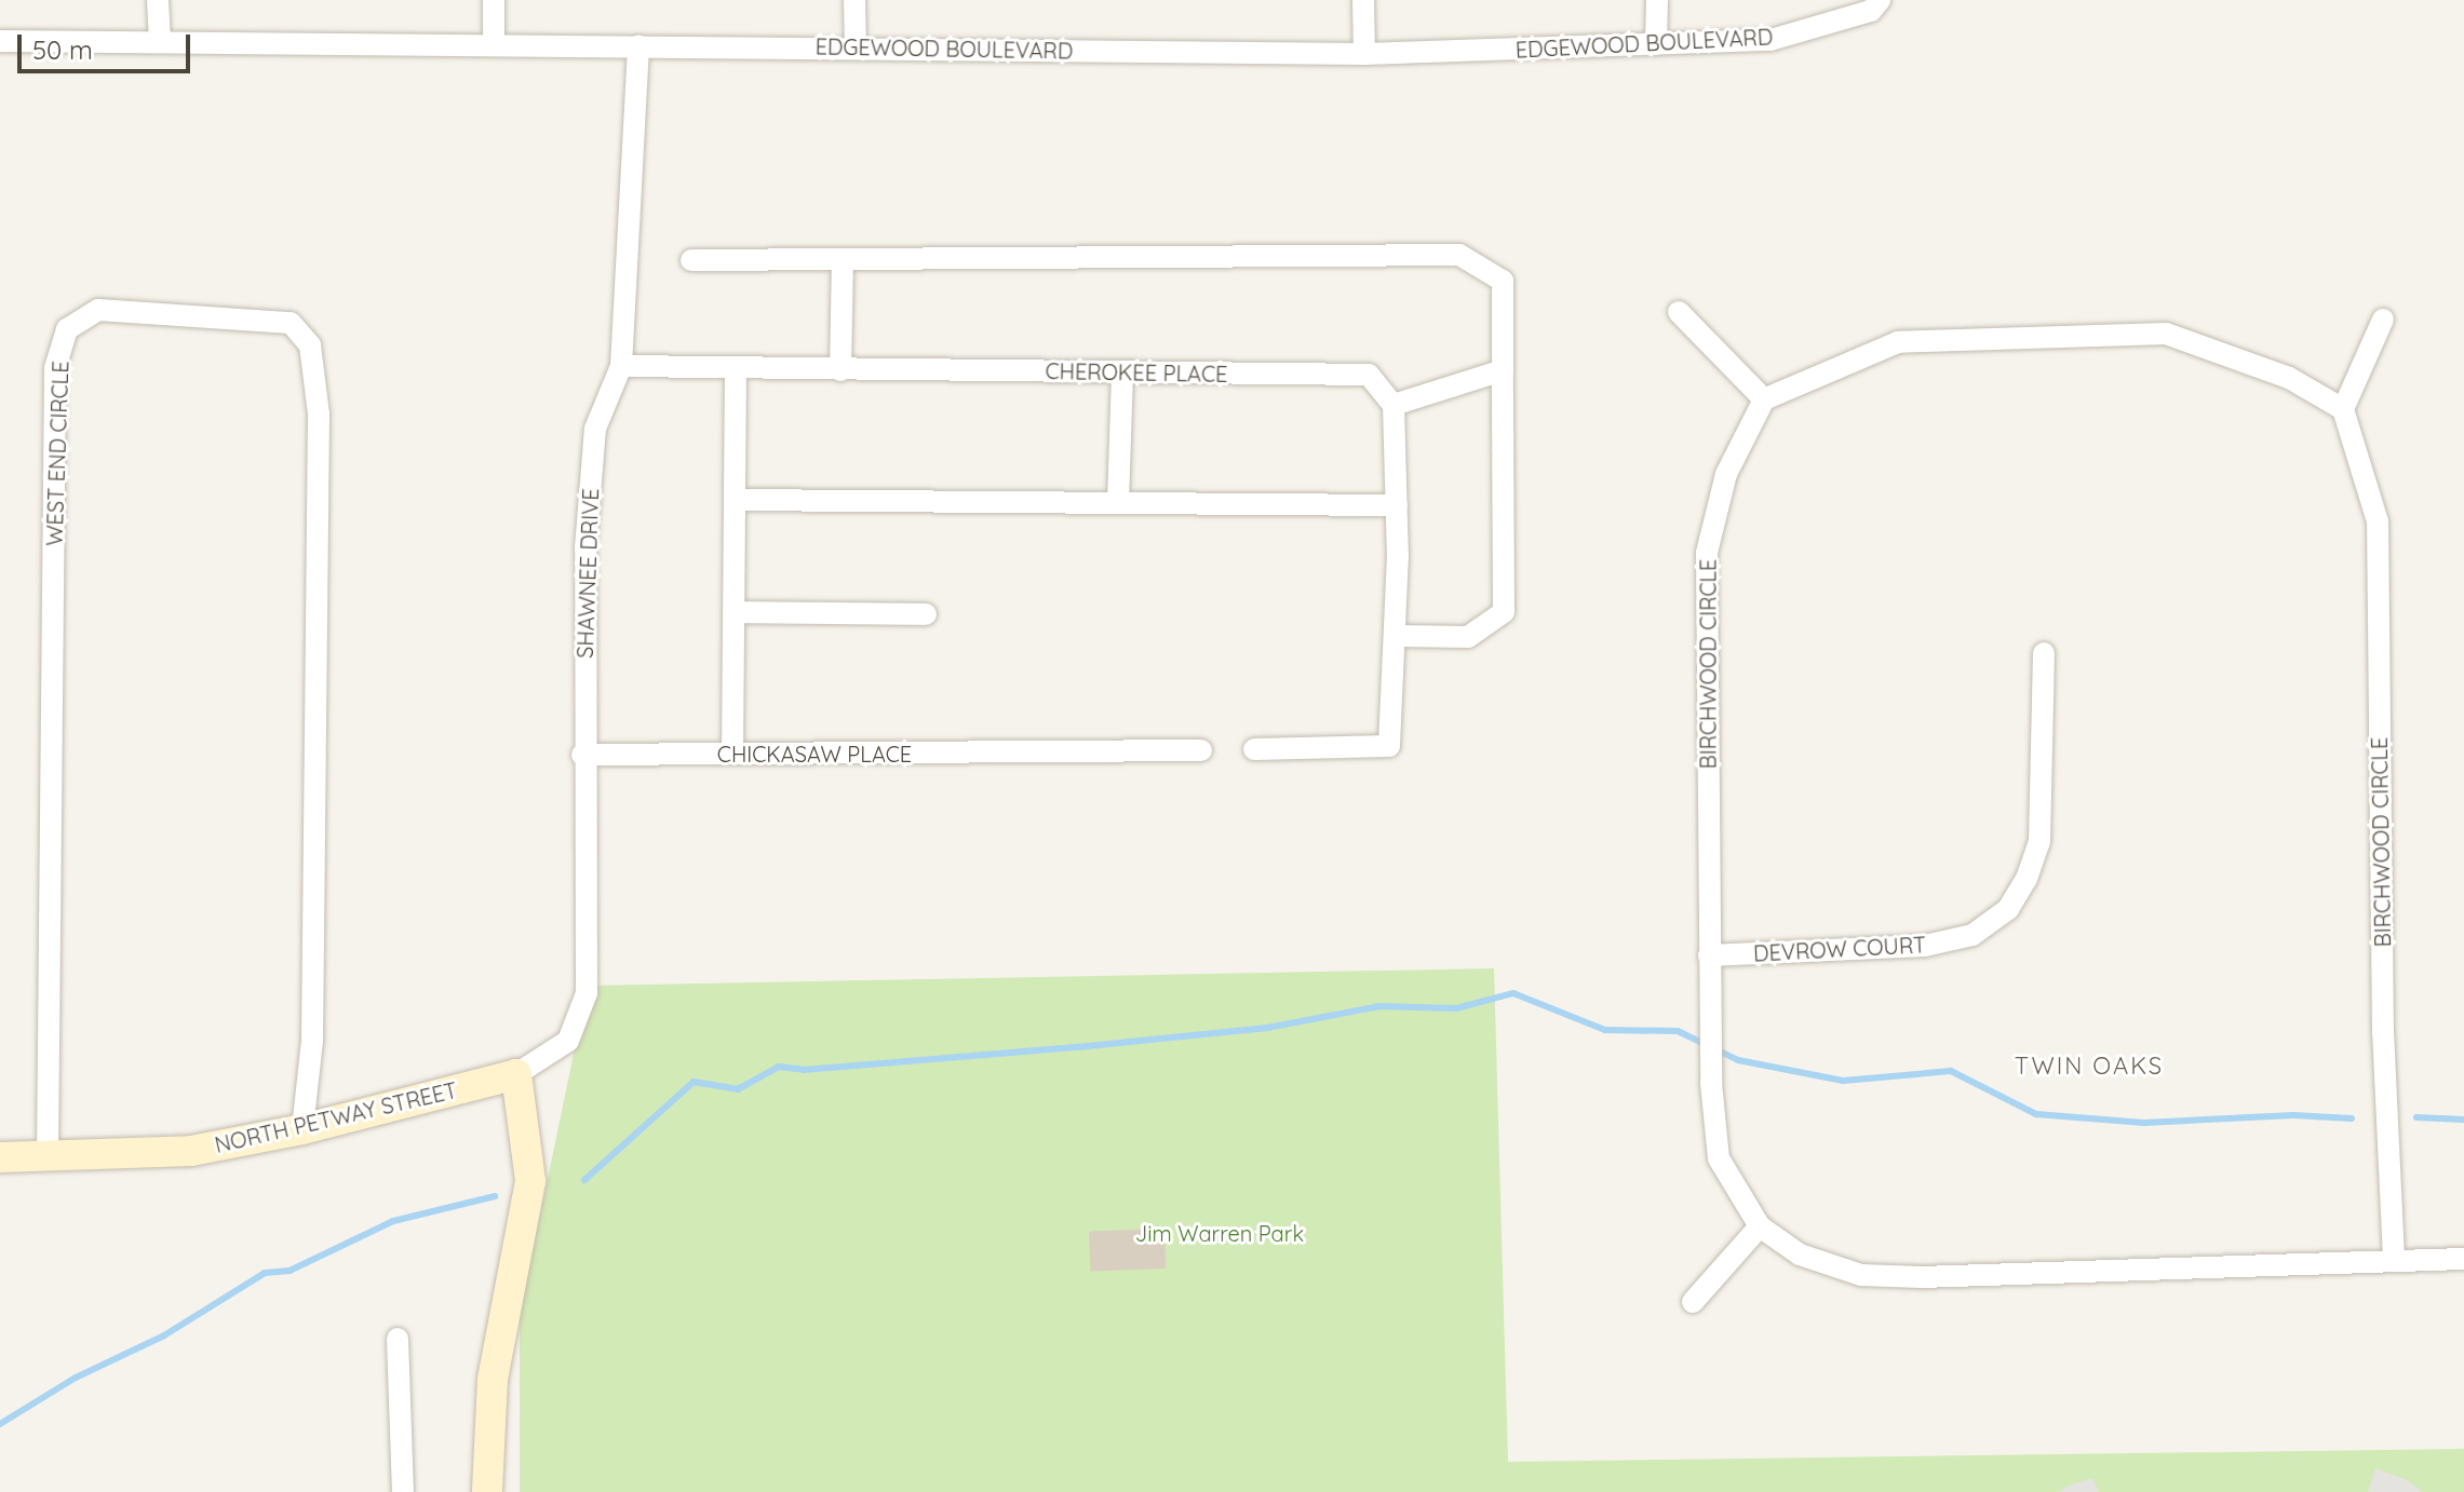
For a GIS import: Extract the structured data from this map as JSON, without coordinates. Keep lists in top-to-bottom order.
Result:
{
  "streets": {
    "street": [
      "EDGEWOOD BOULEVARD",
      "CHEROKEE PLACE",
      "WEST END CIRCLE",
      "SHAWNEE DRIVE",
      "BIRCHWOOD CIRCLE",
      "CHICKASAW PLACE",
      "DEVROW COURT",
      "NORTH PETWAY STREET"
    ]
  },
  "crossings": [
    ["EDGEWOOD BOULEVARD", "SHAWNEE DRIVE"],
    ["CHEROKEE PLACE", "SHAWNEE DRIVE"],
    ["WEST END CIRCLE", "NORTH PETWAY STREET"],
    ["SHAWNEE DRIVE", "CHICKASAW PLACE"],
    ["SHAWNEE DRIVE", "NORTH PETWAY STREET"],
    ["BIRCHWOOD CIRCLE", "DEVROW COURT"]
  ],
  "districts": ["TWIN OAKS"],
  "parks": ["Jim Warren Park"],
  "scale_bar": "50 m"
}
